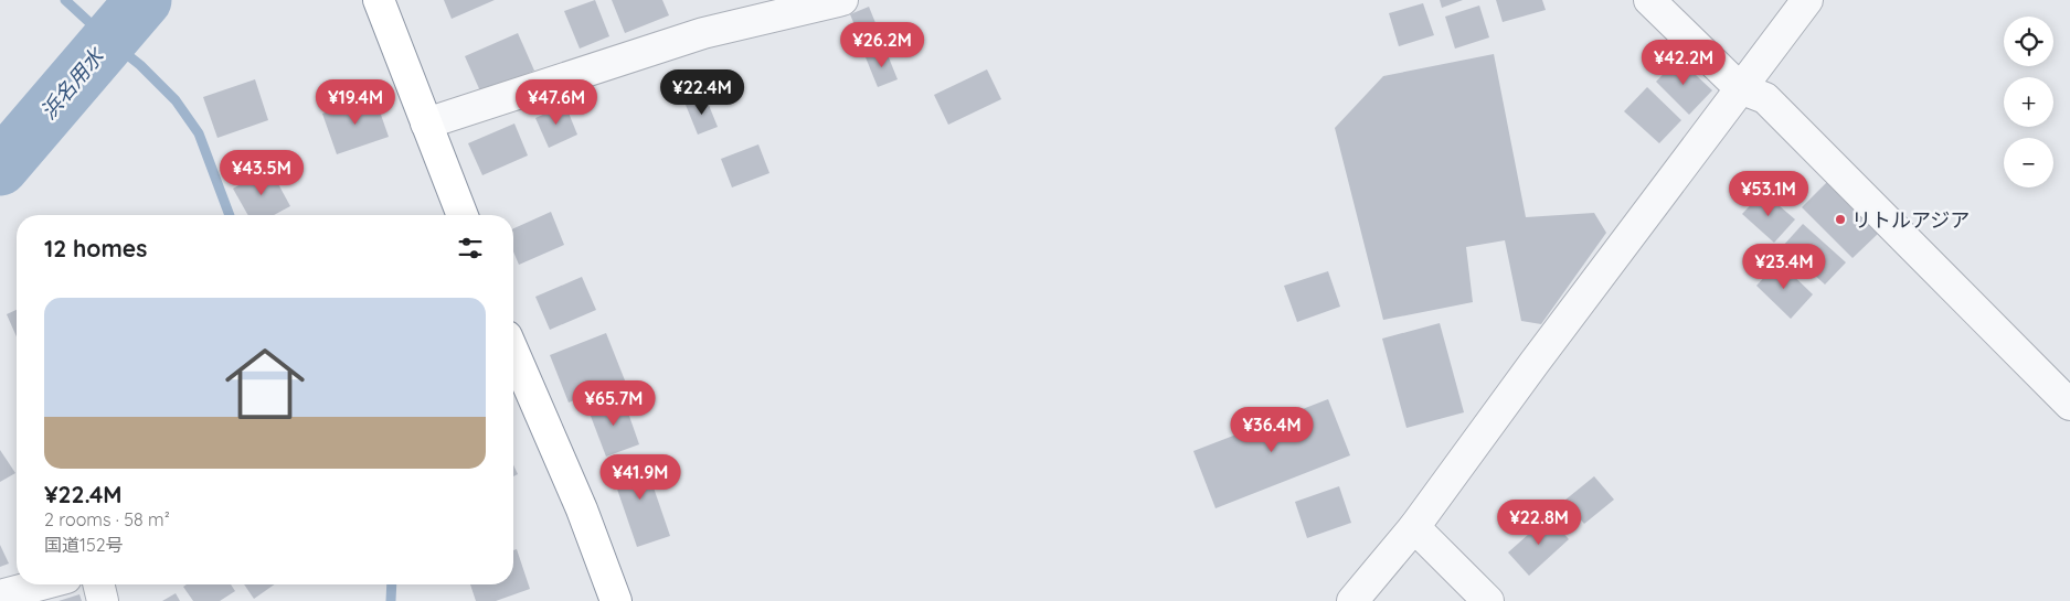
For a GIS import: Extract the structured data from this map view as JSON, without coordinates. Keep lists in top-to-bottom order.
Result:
{
  "water": ["浜名用水"],
  "places": ["リトルアジア"],
  "page": {
    "map_buttons": ["+", "−"],
    "price": [
      "¥26.2M",
      "¥42.2M",
      "¥22.4M",
      "¥19.4M",
      "¥47.6M",
      "¥43.5M",
      "¥53.1M",
      "¥23.4M",
      "¥65.7M",
      "¥36.4M",
      "¥41.9M",
      "¥22.8M"
    ],
    "heading": "12 homes",
    "list": [
      {
        "name": "¥22.4M",
        "note": "2 rooms · 58 m² · 国道152号"
      }
    ]
  }
}
